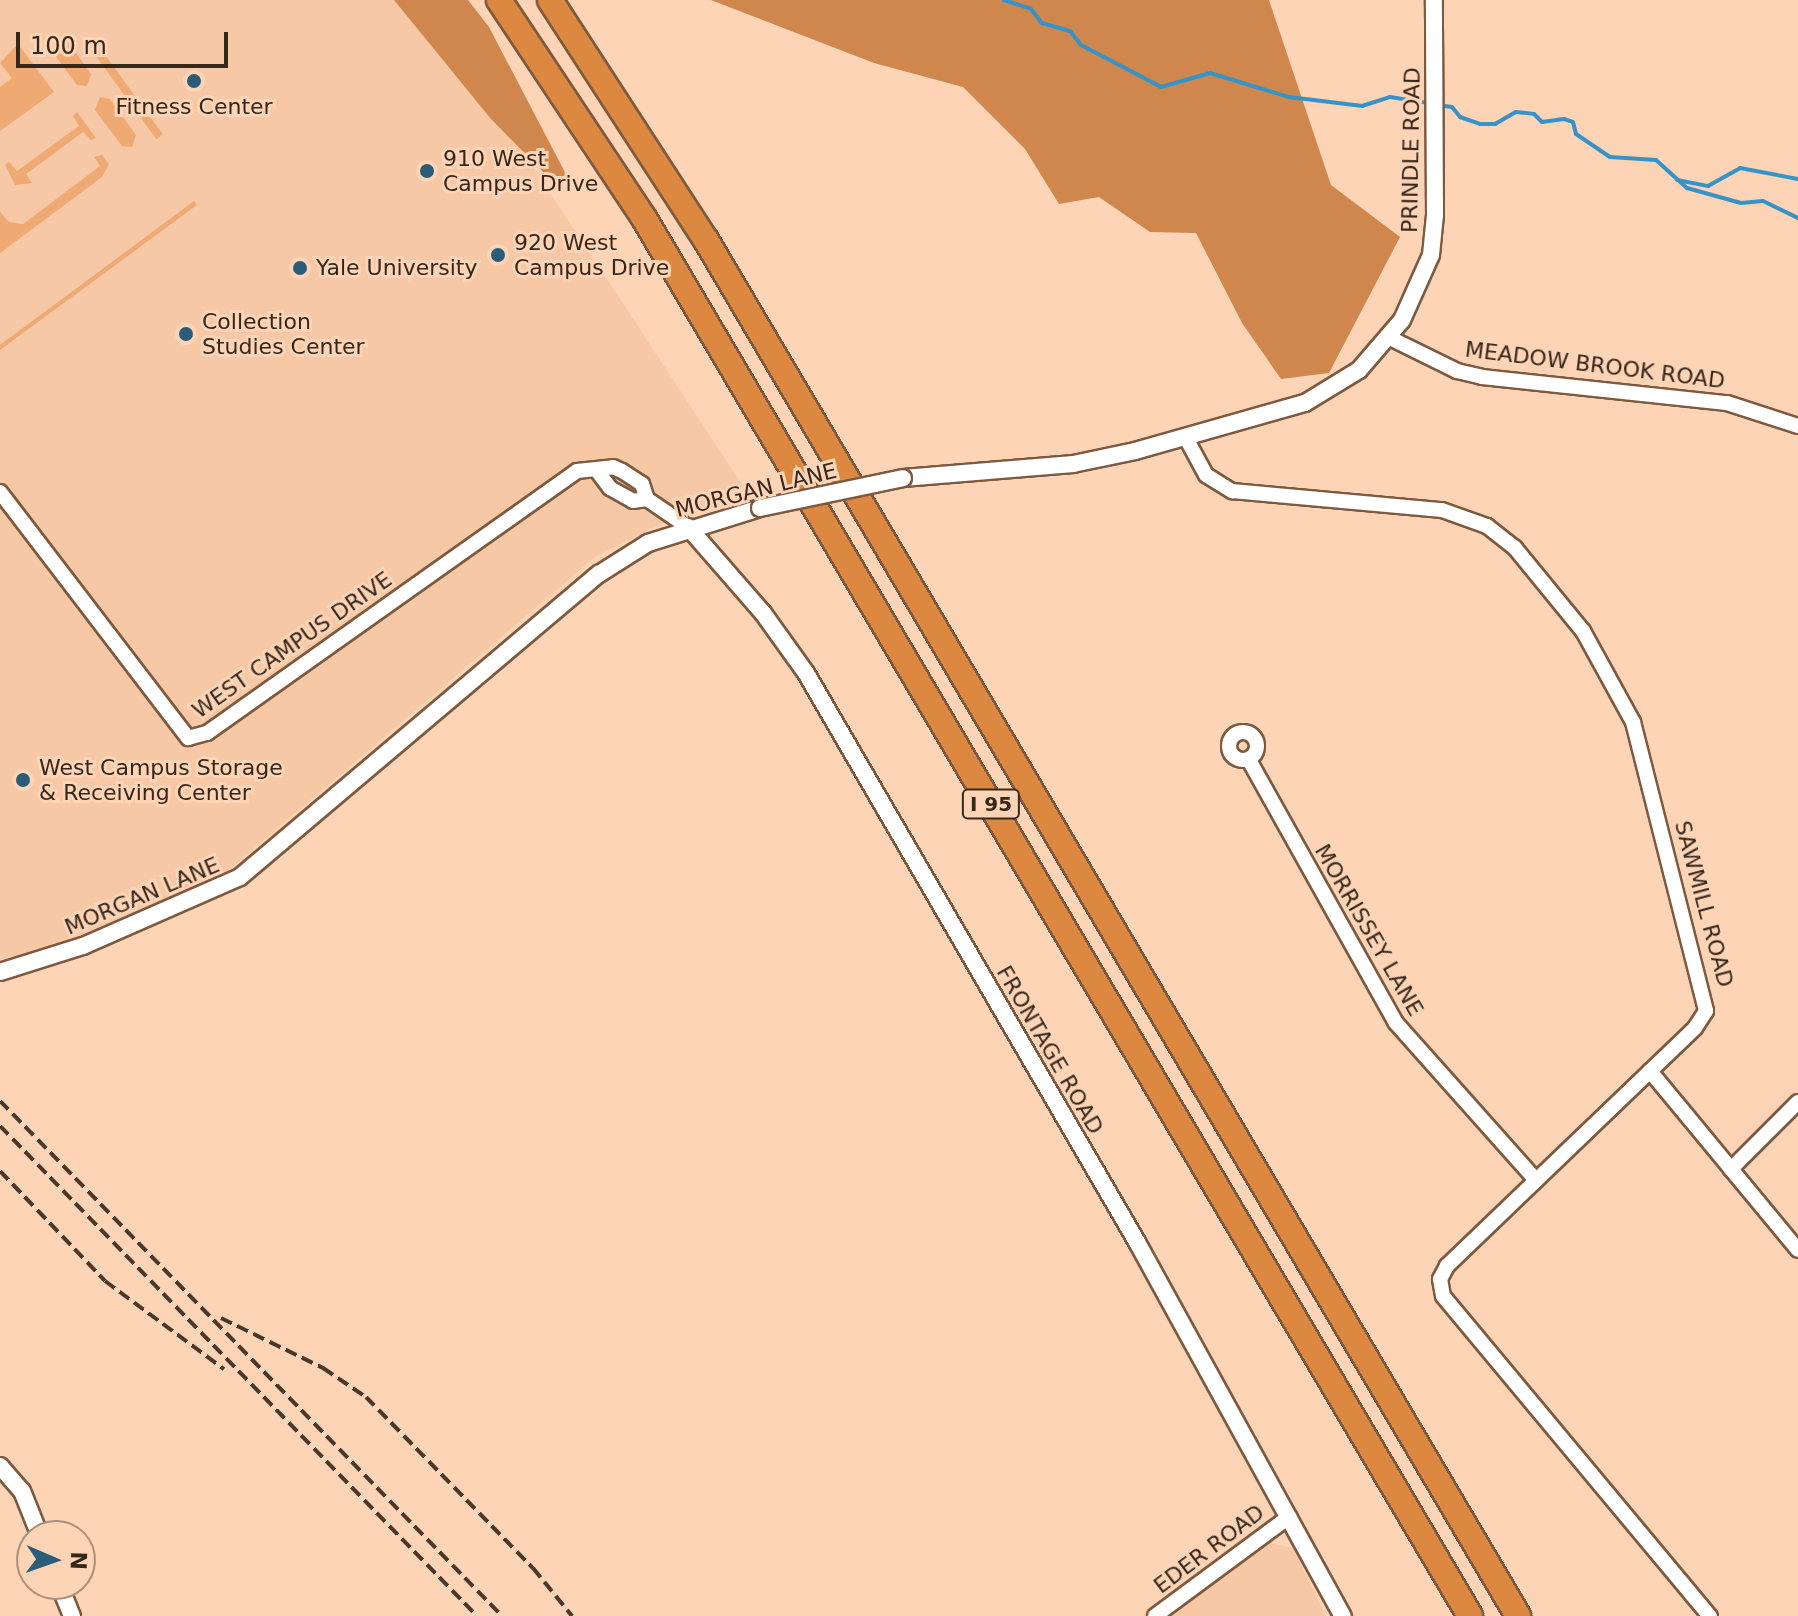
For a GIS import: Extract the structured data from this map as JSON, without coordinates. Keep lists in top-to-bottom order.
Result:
{
  "streets": {
    "highway": ["I 95"],
    "street": [
      "PRINDLE ROAD",
      "MEADOW BROOK ROAD",
      "MORGAN LANE",
      "WEST CAMPUS DRIVE",
      "SAWMILL ROAD",
      "MORRISSEY LANE",
      "FRONTAGE ROAD",
      "EDER ROAD"
    ]
  },
  "crossings": [
    ["PRINDLE ROAD", "MEADOW BROOK ROAD"],
    ["PRINDLE ROAD", "MORGAN LANE"],
    ["MEADOW BROOK ROAD", "MORGAN LANE"],
    ["MORGAN LANE", "WEST CAMPUS DRIVE"],
    ["MORGAN LANE", "SAWMILL ROAD"],
    ["MORGAN LANE", "FRONTAGE ROAD"],
    ["WEST CAMPUS DRIVE", "FRONTAGE ROAD"],
    ["SAWMILL ROAD", "MORRISSEY LANE"],
    ["FRONTAGE ROAD", "EDER ROAD"]
  ],
  "places": [
    "Fitness Center",
    "910 West Campus Drive",
    "920 West Campus Drive",
    "Yale University",
    "Collection Studies Center",
    "West Campus Storage & Receiving Center"
  ],
  "scale_bar": "100 m",
  "north": "right"
}
